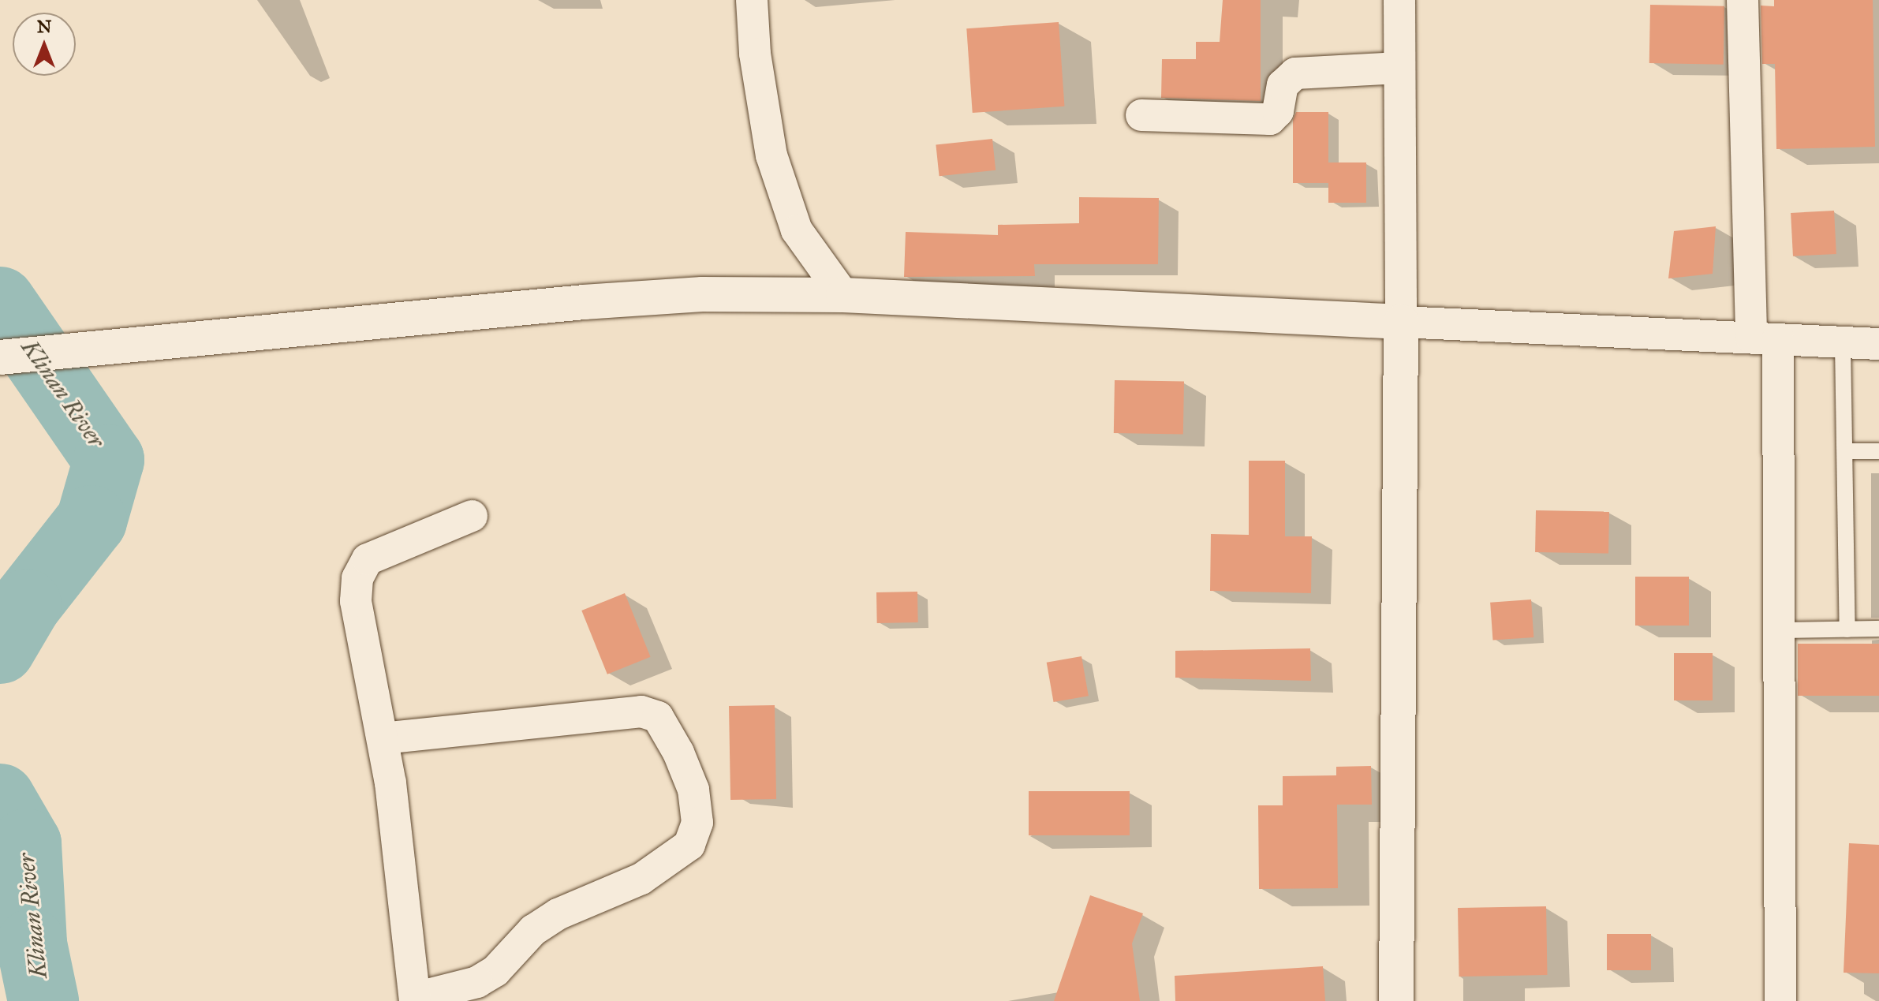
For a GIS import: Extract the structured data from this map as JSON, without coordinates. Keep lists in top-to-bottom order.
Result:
{
  "water": ["Klinan River"],
  "north": "top"
}
